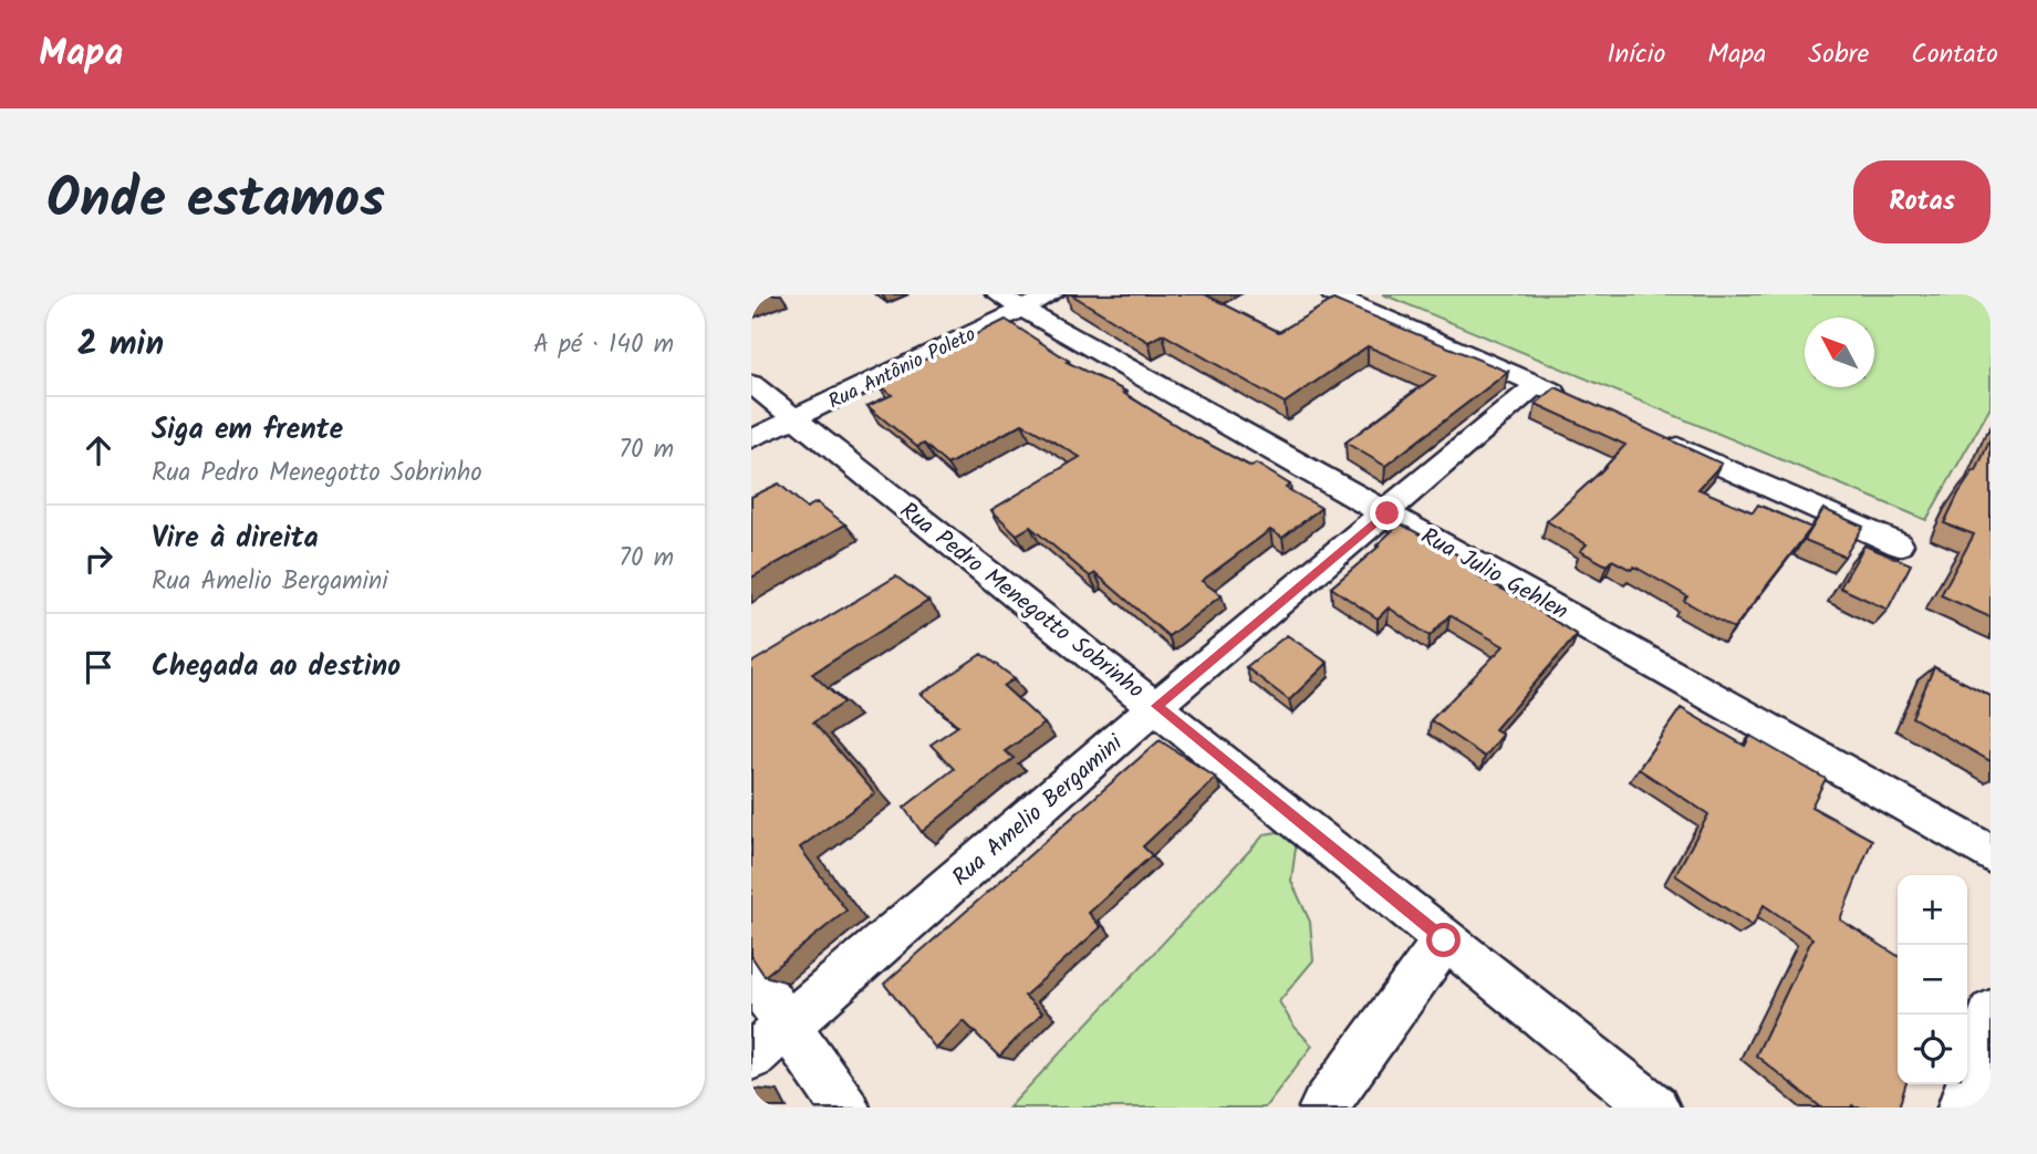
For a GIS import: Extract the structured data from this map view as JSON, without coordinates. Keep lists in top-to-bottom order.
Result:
{
  "streets": {
    "street": [
      "Rua Antônio Poleto",
      "Rua Julio Gehlen",
      "Rua Pedro Menegotto Sobrinho",
      "Rua Amelio Bergamini"
    ]
  },
  "crossings": [
    ["Rua Antônio Poleto", "Rua Julio Gehlen"],
    ["Rua Antônio Poleto", "Rua Pedro Menegotto Sobrinho"],
    ["Rua Julio Gehlen", "Rua Amelio Bergamini"],
    ["Rua Pedro Menegotto Sobrinho", "Rua Amelio Bergamini"]
  ],
  "north": "top left",
  "page": {
    "header": "Mapa",
    "nav": [
      "Início",
      "Mapa",
      "Sobre",
      "Contato"
    ],
    "title": "Onde estamos",
    "buttons": "Rotas",
    "heading": ["2 min", "A pé · 140 m"],
    "list": [
      ["Siga em frente", "Rua Pedro Menegotto Sobrinho", "70 m"],
      ["Vire à direita", "Rua Amelio Bergamini", "70 m"],
      "Chegada ao destino"
    ],
    "map_buttons": ["+", "−"]
  }
}
